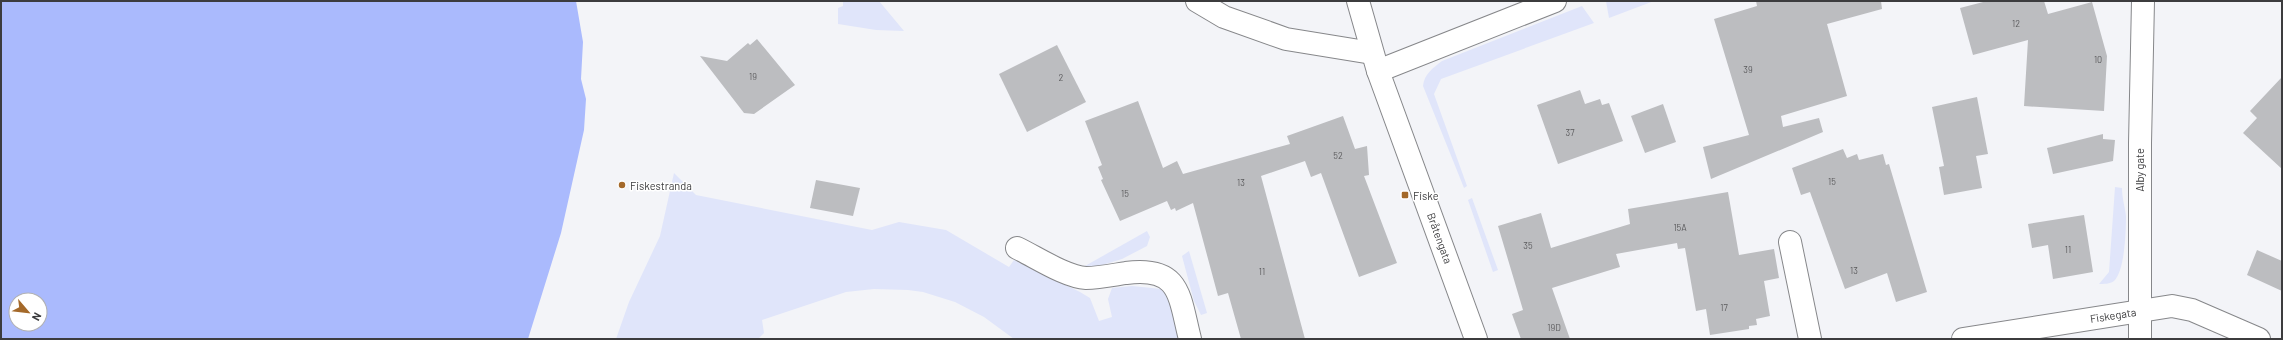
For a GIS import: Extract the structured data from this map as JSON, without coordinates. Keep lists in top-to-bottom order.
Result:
{
  "streets": {
    "street": ["Alby gate", "Bråtengata", "Fiskegata"]
  },
  "crossings": [
    ["Alby gate", "Fiskegata"]
  ],
  "places": {
    "other": ["Fiskestranda"],
    "transit": ["Fiske"]
  },
  "house_numbers": [
    "12",
    "10",
    "39",
    "19",
    "2",
    "37",
    "52",
    "15",
    "13",
    "15",
    "15A",
    "35",
    "11",
    "13",
    "11",
    "17",
    "19D"
  ],
  "north": "bottom right"
}
